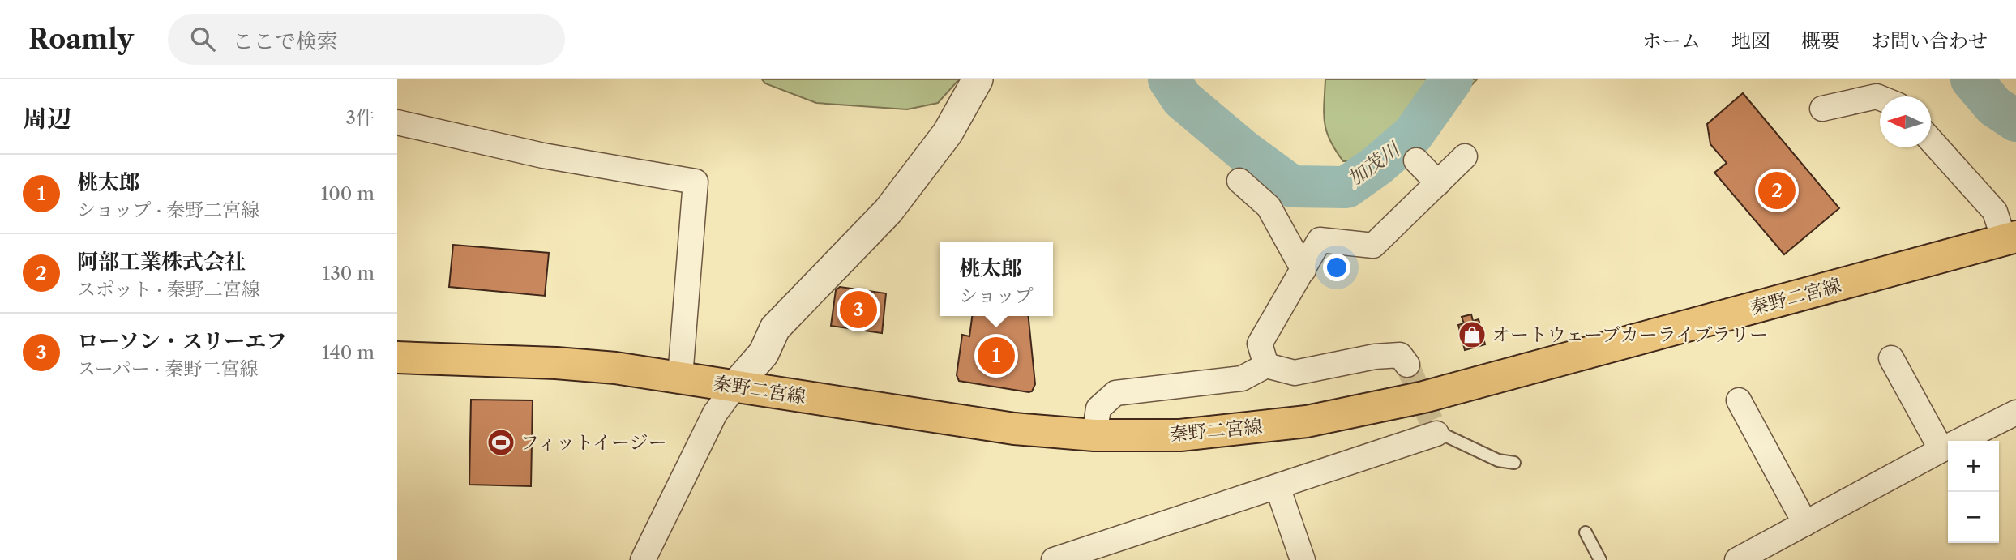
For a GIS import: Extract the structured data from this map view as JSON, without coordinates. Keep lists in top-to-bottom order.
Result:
{
  "streets": {
    "main road": ["秦野二宮線"]
  },
  "water": ["加茂川"],
  "places": {
    "shop": ["オートウェーブカーライブラリー"],
    "sports": ["フィットイージー"]
  },
  "north": "left",
  "page": {
    "header": "Roamly",
    "search": "ここで検索",
    "nav": [
      "ホーム",
      "地図",
      "概要",
      "お問い合わせ"
    ],
    "heading": ["周辺", "3件"],
    "list": [
      {
        "mark": "1",
        "name": "桃太郎",
        "note": "ショップ · 秦野二宮線",
        "value": "100 m"
      },
      {
        "mark": "2",
        "name": "阿部工業株式会社",
        "note": "スポット · 秦野二宮線",
        "value": "130 m"
      },
      {
        "mark": "3",
        "name": "ローソン・スリーエフ",
        "note": "スーパー · 秦野二宮線",
        "value": "140 m"
      }
    ],
    "pins": ["2", "3", "1"],
    "popup": ["桃太郎", "ショップ"],
    "map_buttons": ["+", "−"]
  }
}
